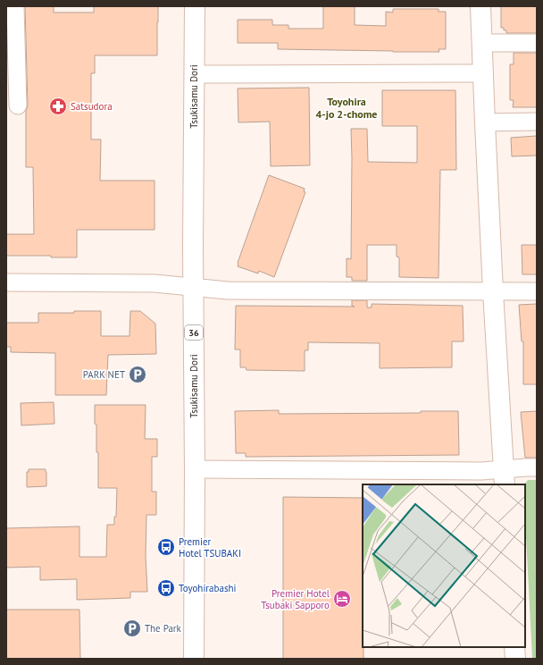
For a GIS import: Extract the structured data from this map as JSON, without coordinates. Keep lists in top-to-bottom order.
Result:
{
  "streets": {
    "main road": ["Tsukisamu Dori", "36"]
  },
  "districts": ["Toyohira 4-jo 2-chome"],
  "places": {
    "pharmacy": ["Satsudora"],
    "parking": ["PARK NET", "The Park"],
    "bus stop": ["Premier Hotel TSUBAKI", "Toyohirabashi"],
    "hotel": ["Premier Hotel Tsubaki Sapporo"]
  }
}
